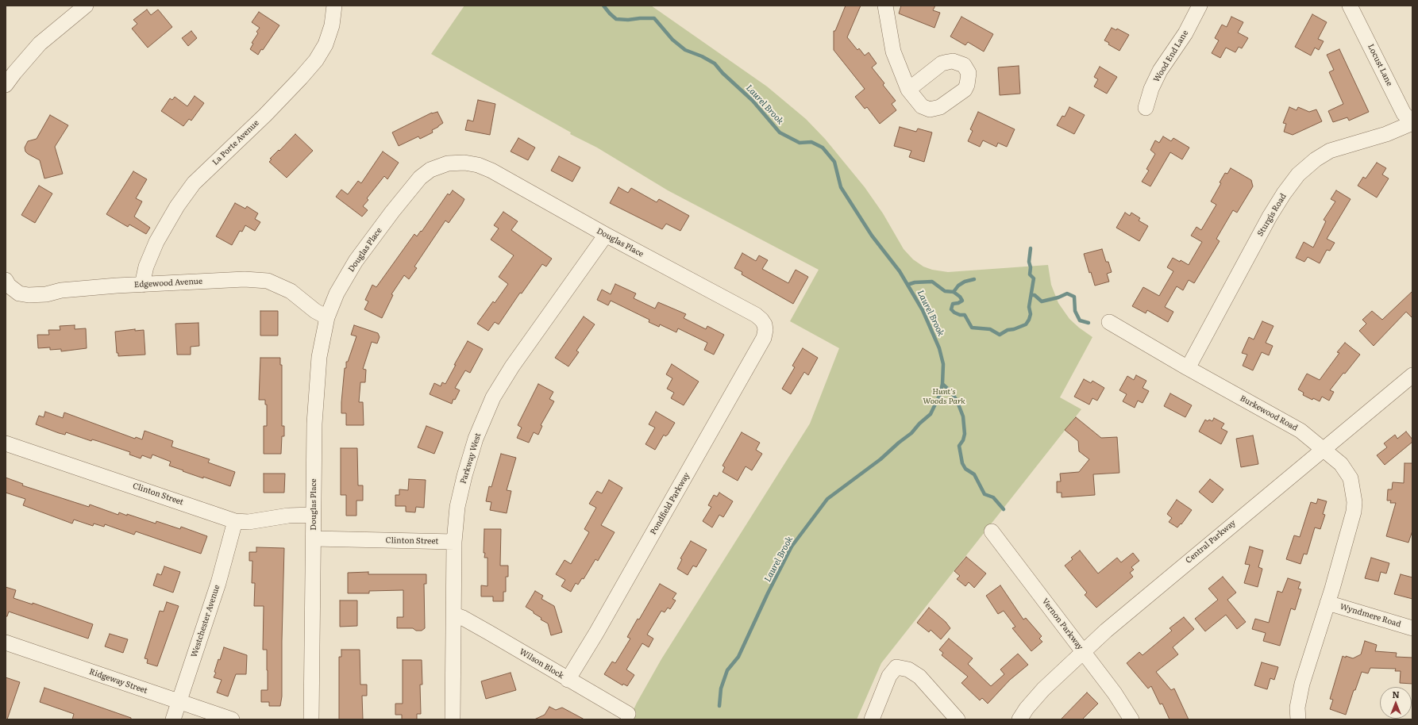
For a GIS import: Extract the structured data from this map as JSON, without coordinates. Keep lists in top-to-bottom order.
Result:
{
  "streets": {
    "street": [
      "Wood End Lane",
      "Locust Lane",
      "La Porte Avenue",
      "Sturgis Road",
      "Douglas Place",
      "Edgewood Avenue",
      "Burkewood Road",
      "Parkway West",
      "Clinton Street",
      "Pondfield Parkway",
      "Central Parkway",
      "Wyndmere Road",
      "Westchester Avenue",
      "Vernon Parkway",
      "Wilson Block",
      "Ridgeway Street"
    ]
  },
  "crossings": [
    ["Locust Lane", "Sturgis Road"],
    ["La Porte Avenue", "Edgewood Avenue"],
    ["Sturgis Road", "Burkewood Road"],
    ["Douglas Place", "Edgewood Avenue"],
    ["Douglas Place", "Parkway West"],
    ["Douglas Place", "Clinton Street"],
    ["Douglas Place", "Pondfield Parkway"],
    ["Burkewood Road", "Central Parkway"],
    ["Burkewood Road", "Wyndmere Road"],
    ["Parkway West", "Clinton Street"],
    ["Parkway West", "Wilson Block"],
    ["Clinton Street", "Westchester Avenue"],
    ["Pondfield Parkway", "Wilson Block"],
    ["Central Parkway", "Vernon Parkway"],
    ["Westchester Avenue", "Ridgeway Street"]
  ],
  "water": ["Laurel Brook"],
  "parks": ["Hunt's Woods Park"],
  "north": "top"
}
